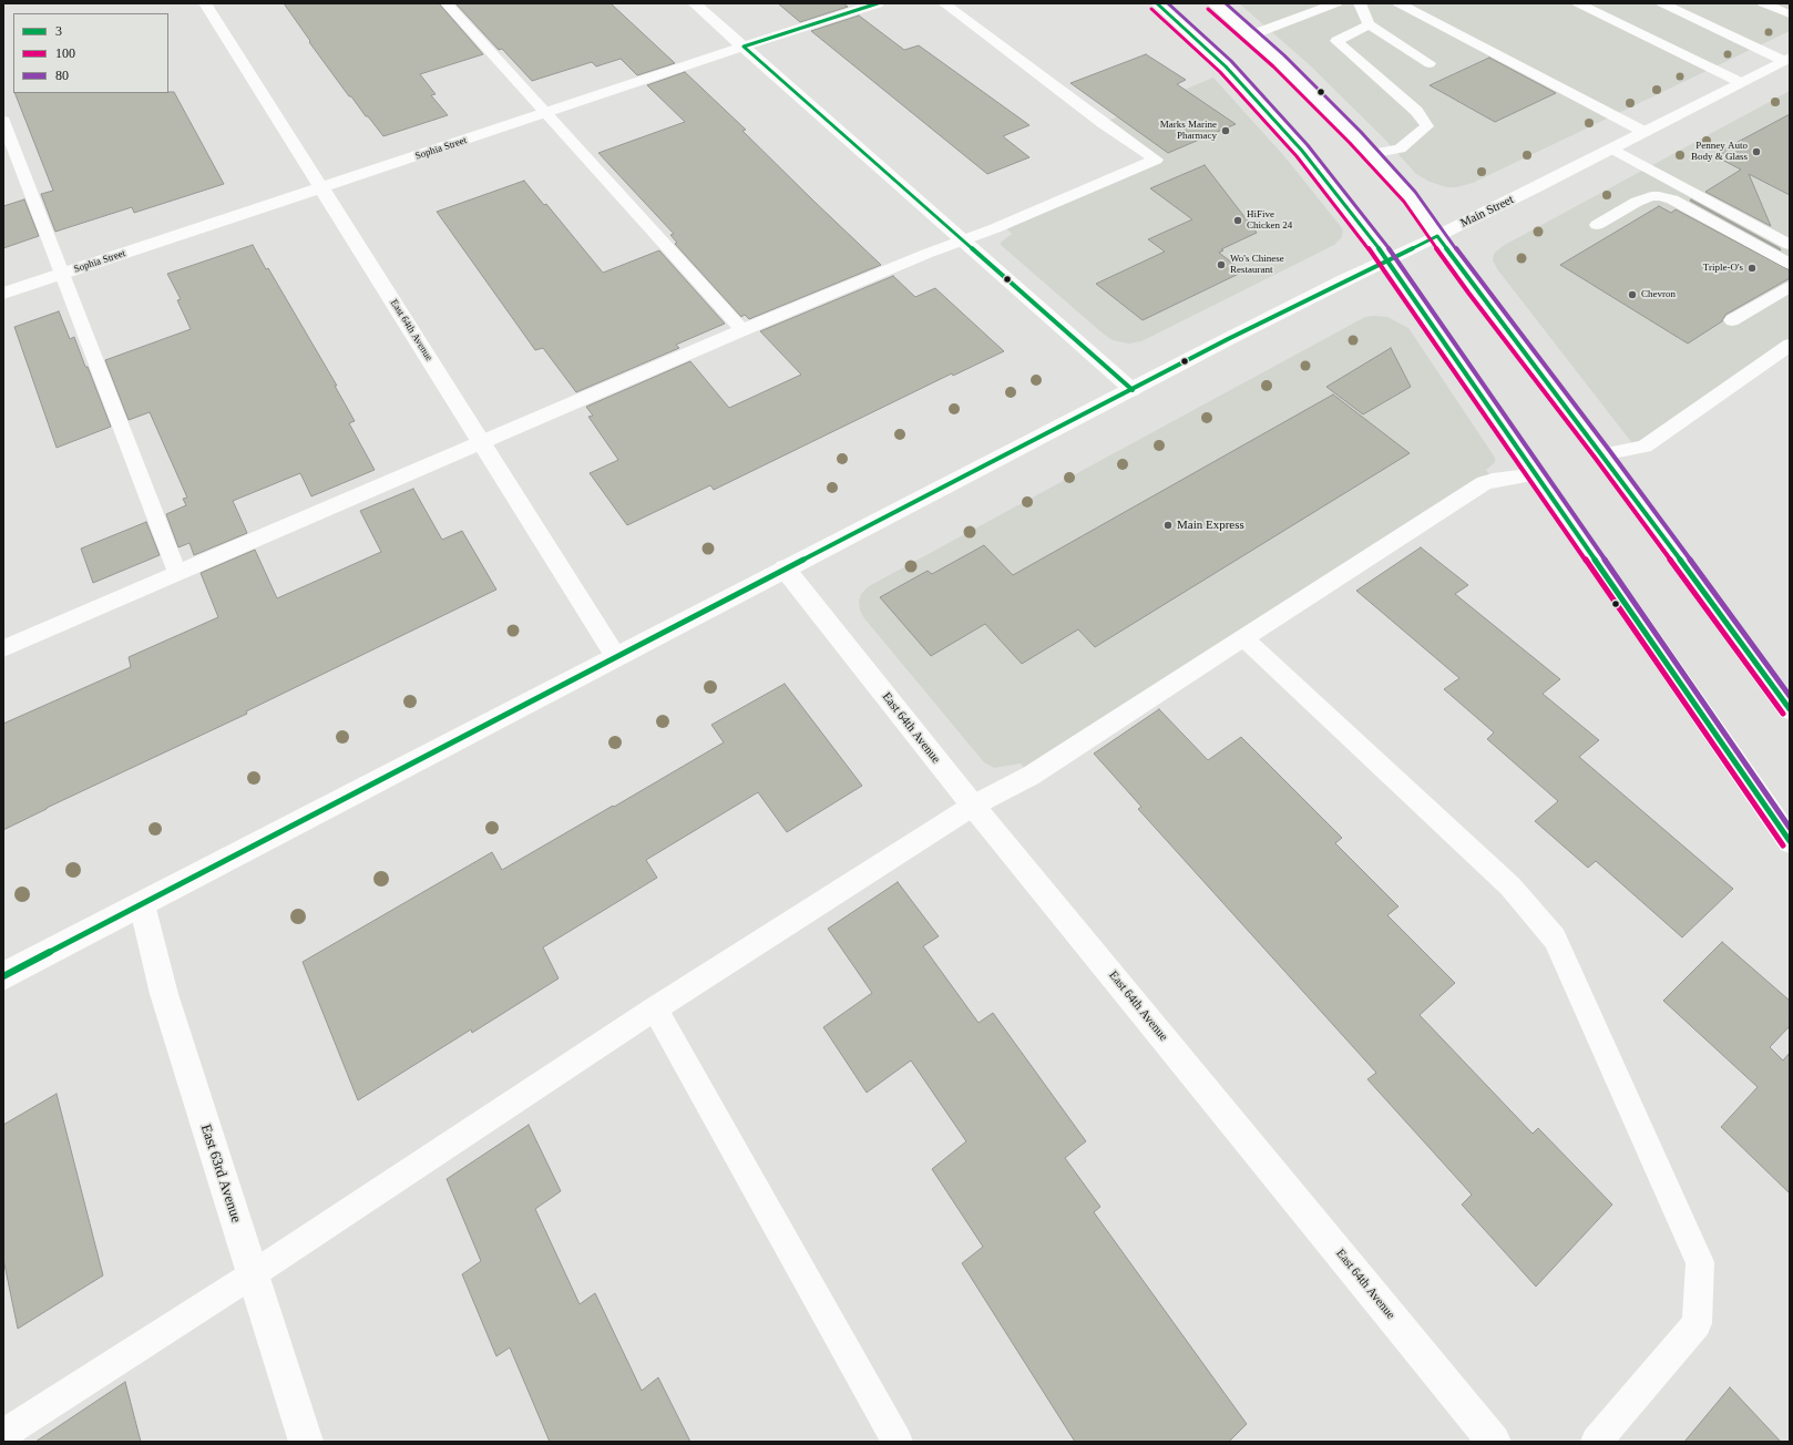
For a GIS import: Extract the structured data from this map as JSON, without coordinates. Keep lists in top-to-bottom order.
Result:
{
  "streets": {
    "street": [
      "Sophia Street",
      "Main Street",
      "East 64th Avenue",
      "East 63rd Avenue"
    ]
  },
  "crossings": [
    ["Sophia Street", "East 64th Avenue"],
    ["Main Street", "East 64th Avenue"],
    ["Main Street", "East 63rd Avenue"]
  ],
  "places": [
    "Marks Marine Pharmacy",
    "Penney Auto Body & Glass",
    "HiFive Chicken 24",
    "Wo's Chinese Restaurant",
    "Triple-O's",
    "Chevron",
    "Main Express"
  ],
  "lines": ["transit line 3", "transit line 80", "transit line 100"],
  "legend": ["3", "100", "80"]
}
